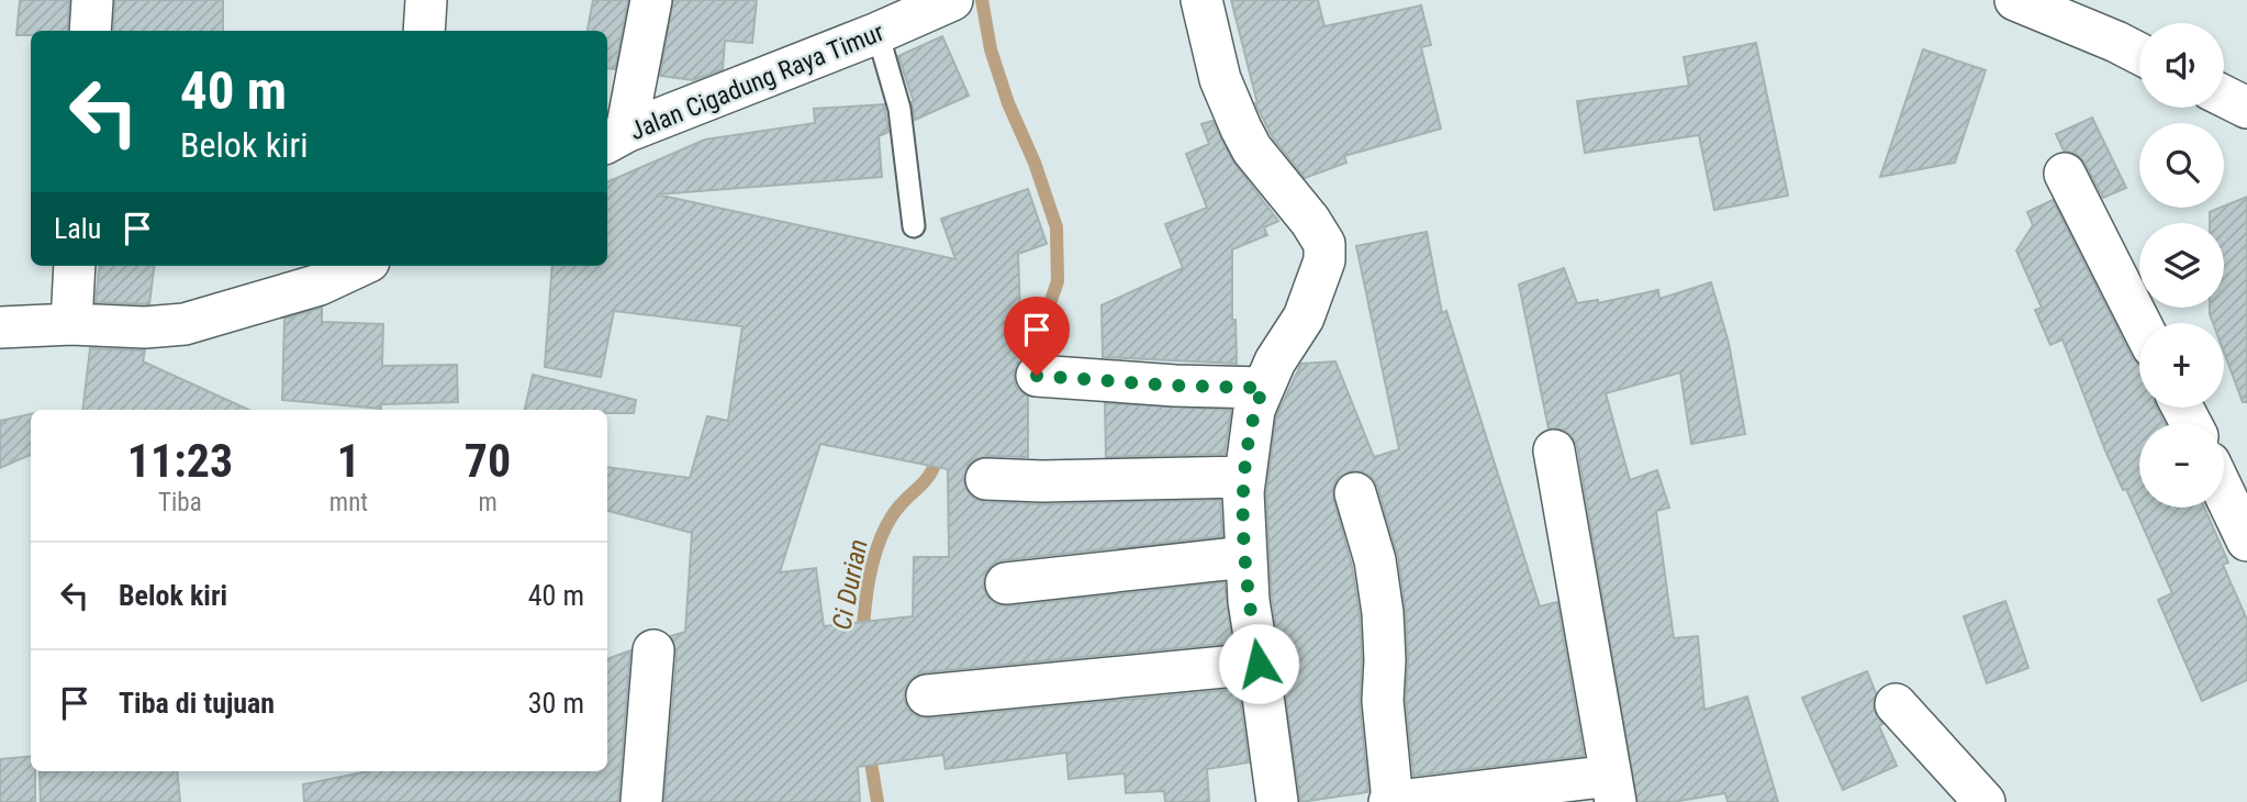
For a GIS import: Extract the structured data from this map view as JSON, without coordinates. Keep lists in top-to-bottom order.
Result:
{
  "streets": {
    "street": ["Jalan Cigadung Raya Timur"]
  },
  "water": ["Ci Durian"],
  "page": {
    "map_buttons": ["+", "−"],
    "turn": ["40 m", "Belok kiri"],
    "then": "Lalu",
    "eta": [
      "11:23",
      "Tiba",
      "1",
      "mnt",
      "70",
      "m"
    ],
    "list": [
      {
        "name": "Belok kiri",
        "value": "40 m"
      },
      {
        "name": "Tiba di tujuan",
        "value": "30 m"
      }
    ]
  }
}
